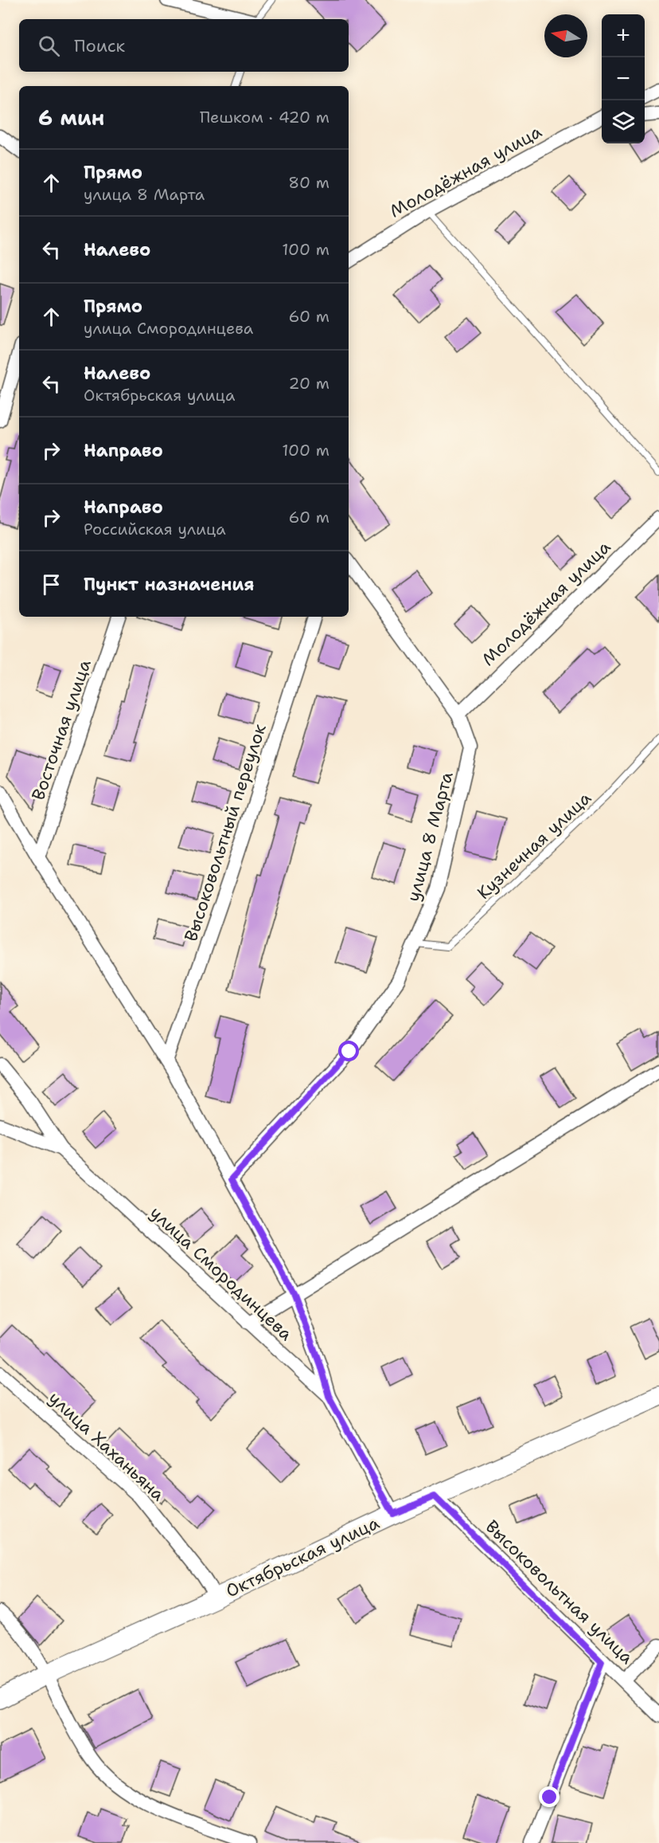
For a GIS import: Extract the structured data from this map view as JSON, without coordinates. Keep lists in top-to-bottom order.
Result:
{
  "streets": {
    "street": [
      "Молодёжная улица",
      "Восточная улица",
      "Высоковольтный переулок",
      "улица 8 Марта",
      "улица Смородинцева",
      "улица Хаханьяна",
      "Октябрьская улица",
      "Высоковольтная улица"
    ],
    "lane": ["Кузнечная улица"]
  },
  "crossings": [
    ["Молодёжная улица", "улица 8 Марта"],
    ["улица 8 Марта", "Кузнечная улица"],
    ["улица Смородинцева", "Октябрьская улица"],
    ["улица Хаханьяна", "Октябрьская улица"],
    ["Октябрьская улица", "Высоковольтная улица"]
  ],
  "north": "left",
  "page": {
    "map_buttons": ["+", "−"],
    "search": "Поиск",
    "heading": ["6 мин", "Пешком · 420 m"],
    "list": [
      ["Прямо", "улица 8 Марта", "80 m"],
      ["Налево", "100 m"],
      ["Прямо", "улица Смородинцева", "60 m"],
      ["Налево", "Октябрьская улица", "20 m"],
      ["Направо", "100 m"],
      ["Направо", "Российская улица", "60 m"],
      "Пункт назначения"
    ]
  }
}
